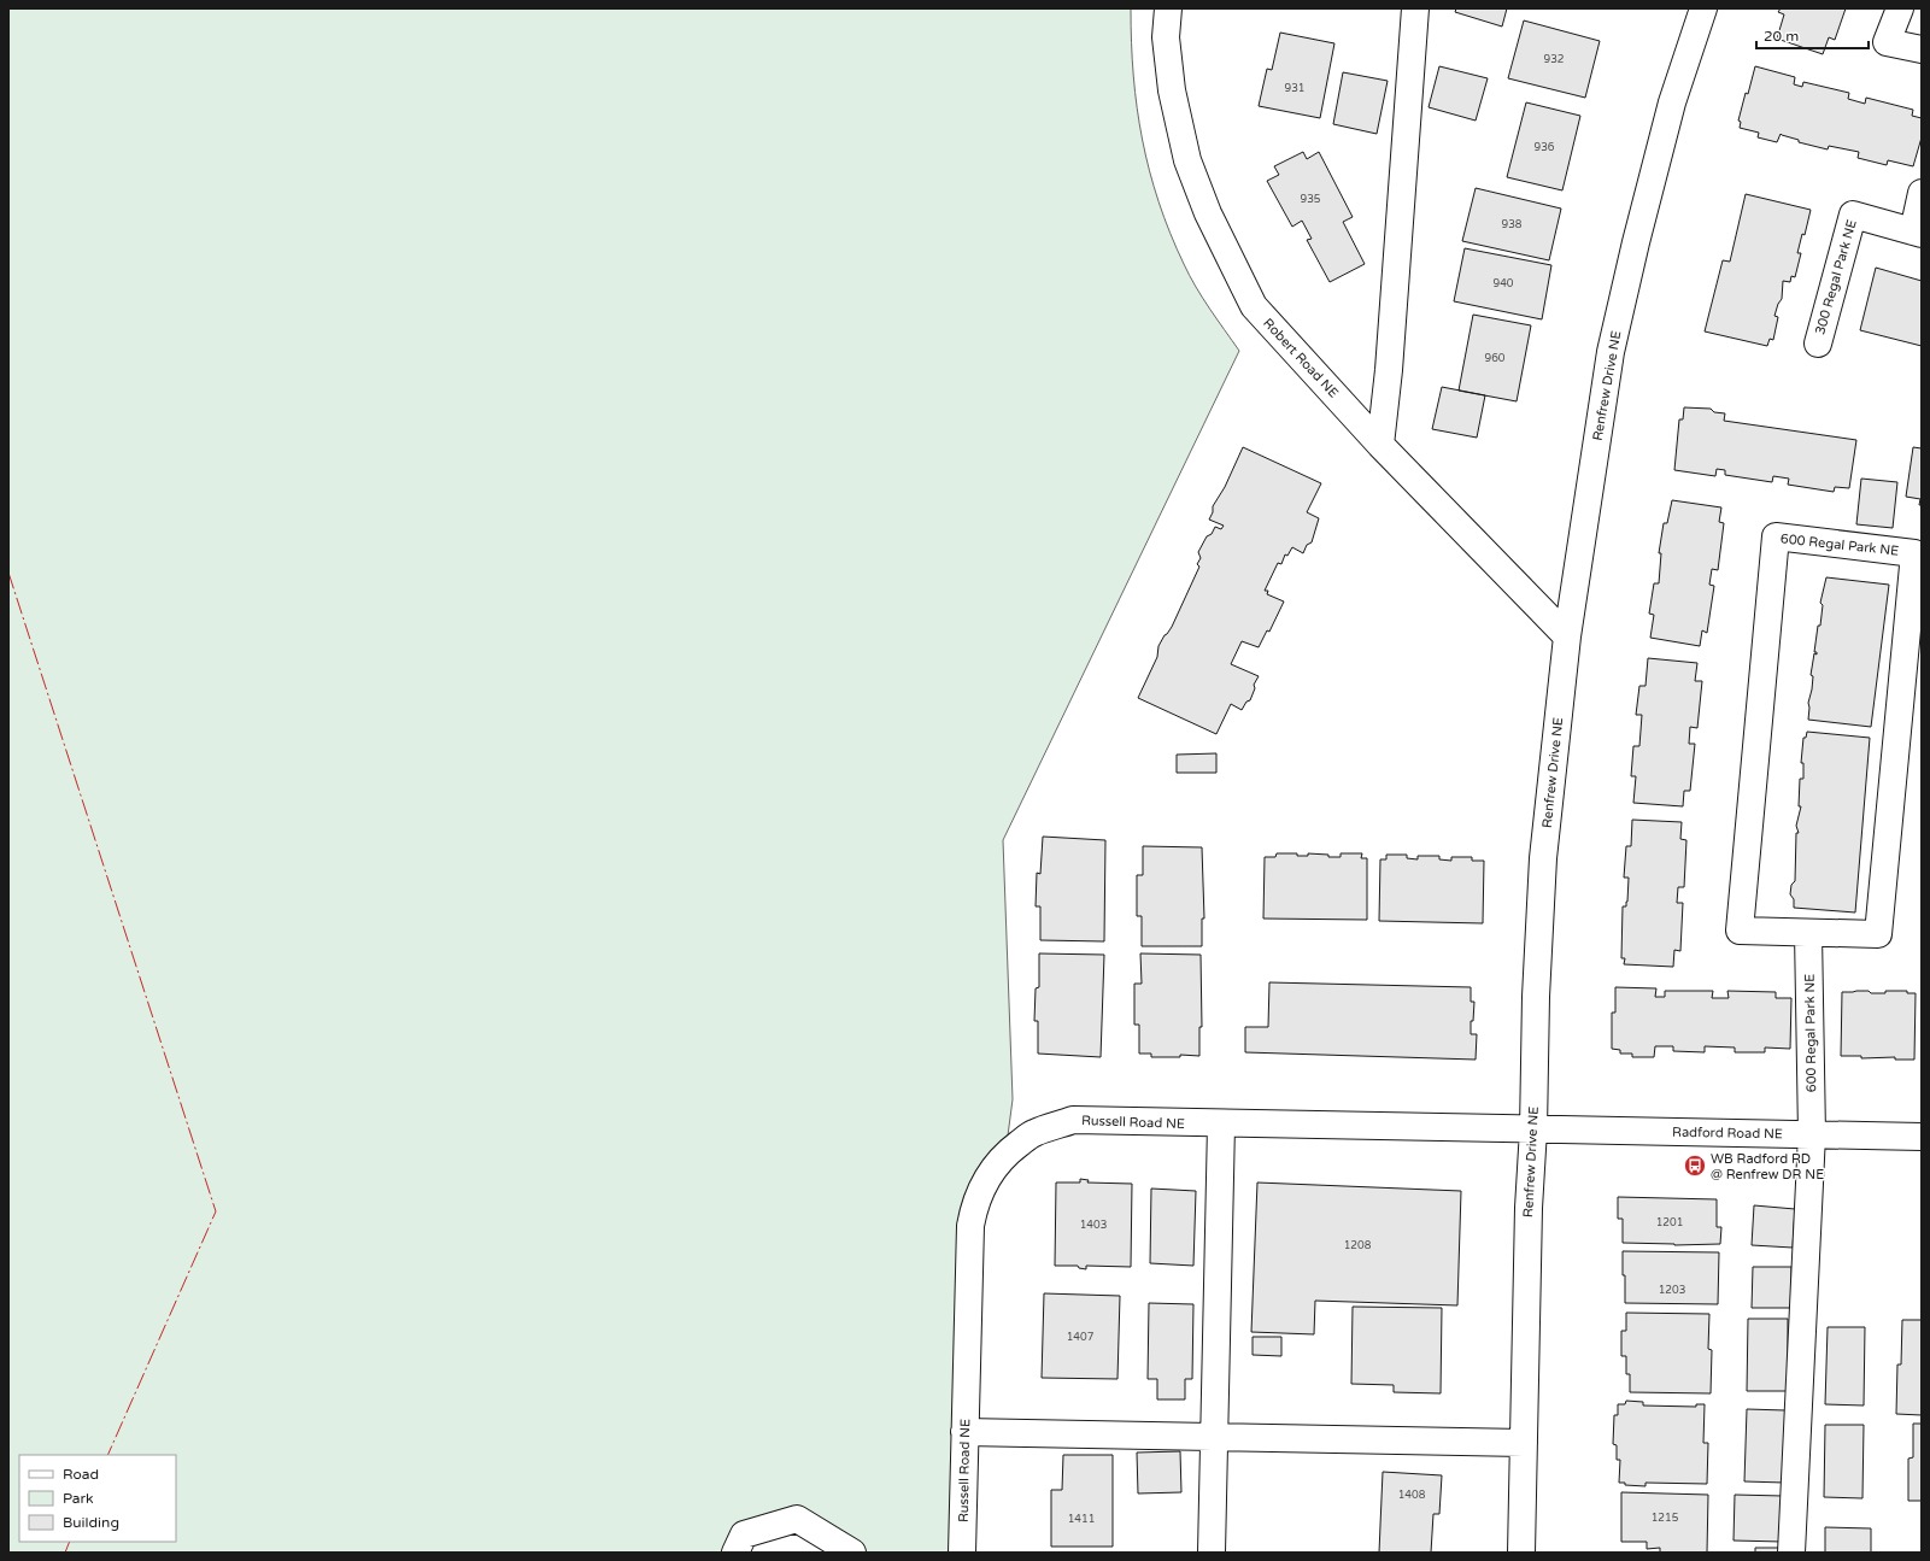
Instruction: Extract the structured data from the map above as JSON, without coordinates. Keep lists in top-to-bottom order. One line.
{"streets":{"street":["300 Regal Park NE","Robert Road NE","Renfrew Drive NE","600 Regal Park NE","Russell Road NE","Radford Road NE"]},"crossings":[["Robert Road NE","Renfrew Drive NE"],["Renfrew Drive NE","Russell Road NE"],["Renfrew Drive NE","Radford Road NE"],["600 Regal Park NE","Radford Road NE"],["Russell Road NE","Radford Road NE"]],"places":{"bus stop":["WB Radford RD @ Renfrew DR NE"]},"house_numbers":["932","931","936","935","938","940","960","1201","1403","1208","1203","1407","1408","1215","1411"],"legend":["Road","Park","Building"],"scale_bar":"20 m"}
